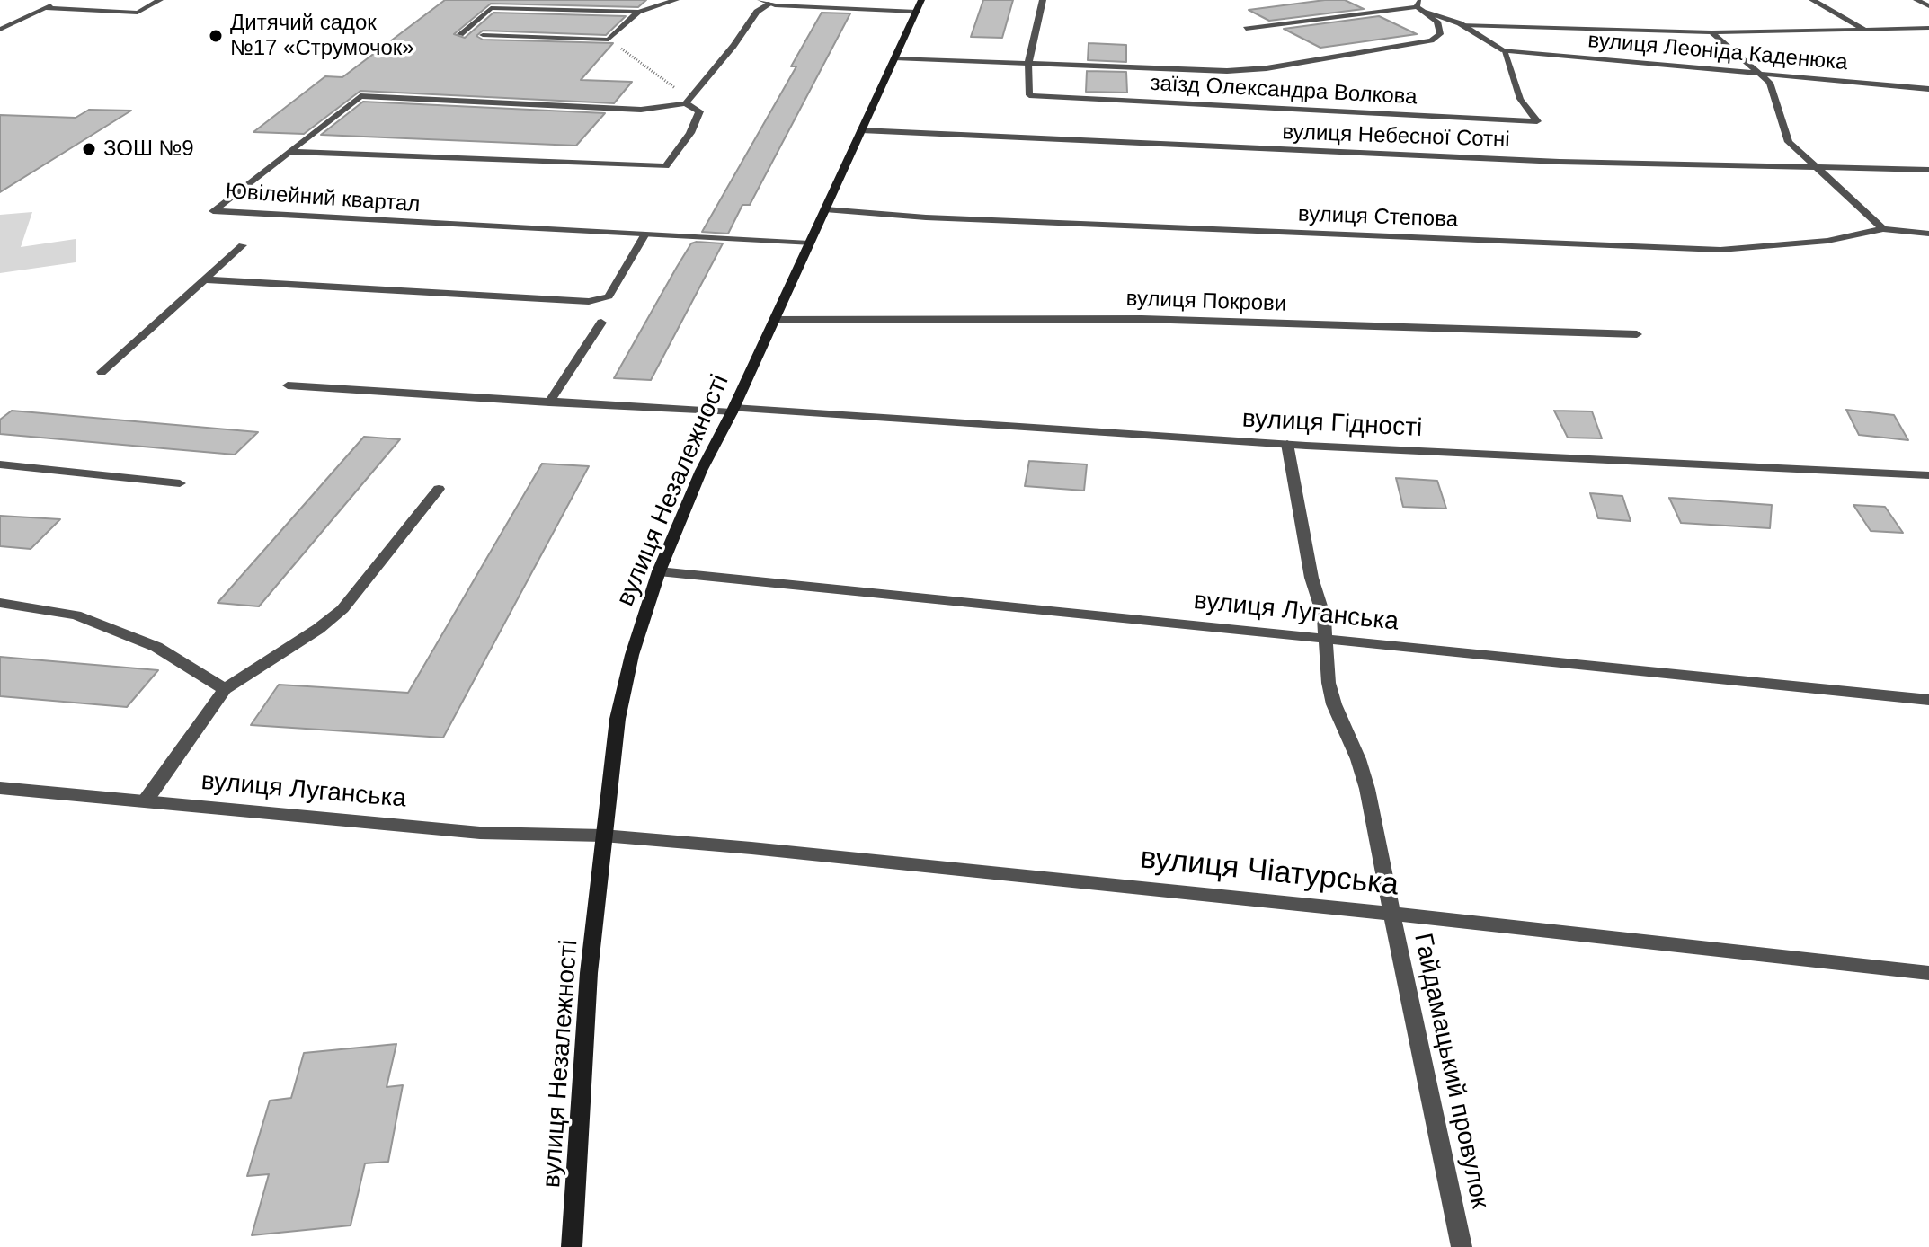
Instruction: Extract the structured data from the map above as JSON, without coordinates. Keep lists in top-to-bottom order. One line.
{"streets":{"main road":["вулиця Незалежності"],"street":["вулиця Леоніда Каденюка","заїзд Олександра Волкова","вулиця Небесної Сотні","Ювілейний квартал","вулиця Степова","вулиця Покрови","вулиця Гідності","вулиця Луганська","вулиця Чіатурська","Гайдамацький провулок"]},"crossings":[["вулиця Леоніда Каденюка","заїзд Олександра Волкова"],["вулиця Небесної Сотні","вулиця Незалежності"],["Ювілейний квартал","вулиця Незалежності"],["вулиця Степова","вулиця Незалежності"],["вулиця Покрови","вулиця Незалежності"],["вулиця Гідності","вулиця Незалежності"],["вулиця Гідності","Гайдамацький провулок"],["вулиця Незалежності","вулиця Луганська"],["вулиця Незалежності","вулиця Чіатурська"],["вулиця Луганська","вулиця Чіатурська"],["вулиця Луганська","Гайдамацький провулок"],["вулиця Чіатурська","Гайдамацький провулок"]],"places":["Дитячий садок №17 «Струмочок»","ЗОШ №9"]}
